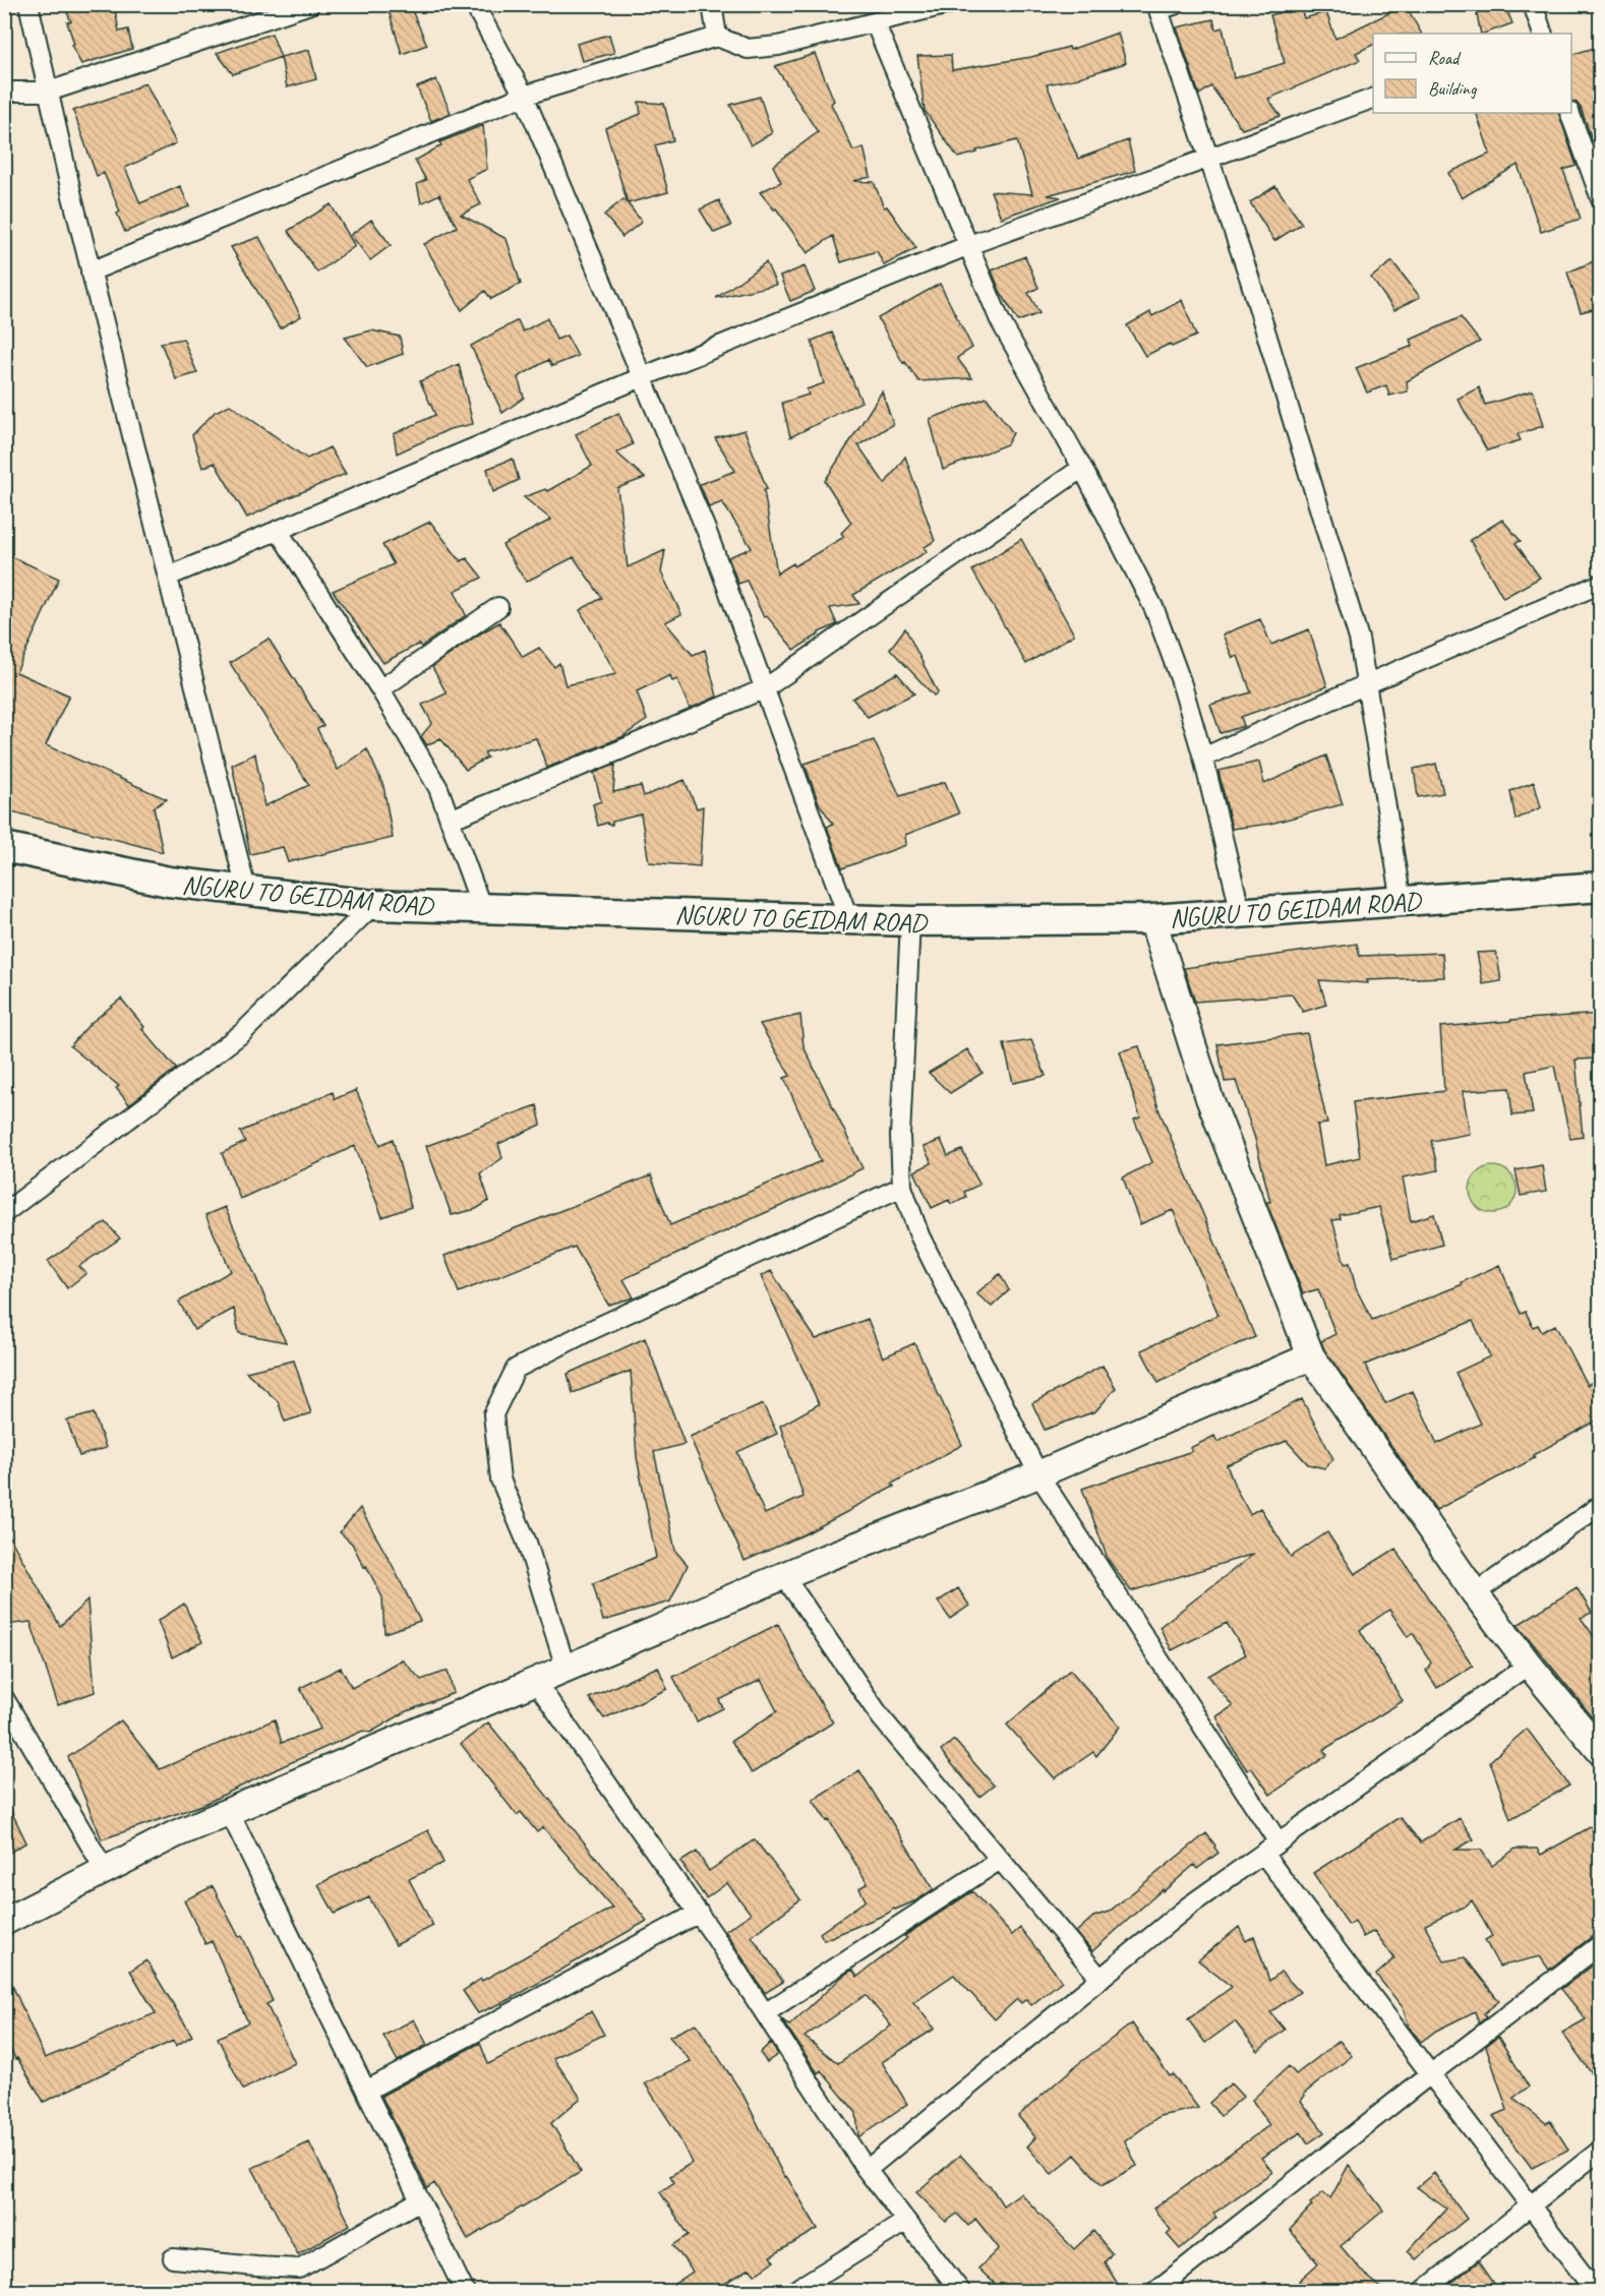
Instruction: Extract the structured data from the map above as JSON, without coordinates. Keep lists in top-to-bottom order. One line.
{"streets":{"main road":["NGURU TO GEIDAM ROAD"]},"legend":["Road","Building"]}
